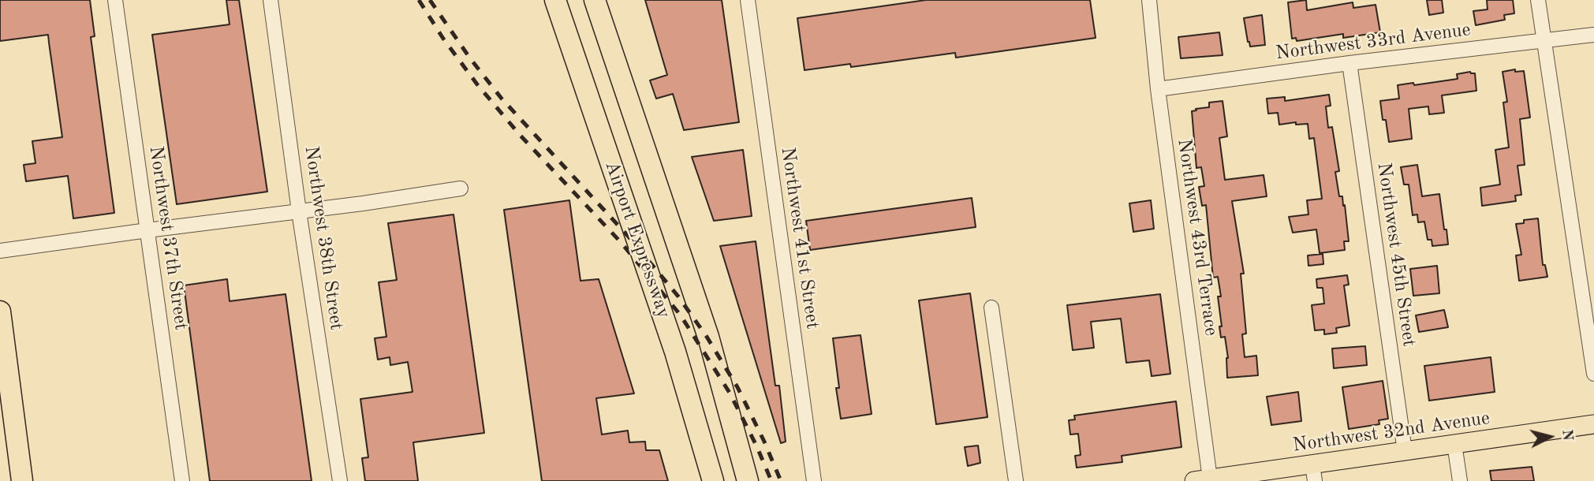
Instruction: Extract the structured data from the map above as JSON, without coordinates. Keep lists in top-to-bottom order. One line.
{"streets":{"highway":["Airport Expressway"],"main road":["Northwest 32nd Avenue"],"street":["Northwest 33rd Avenue","Northwest 43rd Terrace","Northwest 37th Street","Northwest 38th Street","Northwest 41st Street","Northwest 45th Street"]},"crossings":[["Northwest 33rd Avenue","Northwest 43rd Terrace"],["Northwest 33rd Avenue","Northwest 45th Street"],["Northwest 43rd Terrace","Northwest 32nd Avenue"],["Northwest 45th Street","Northwest 32nd Avenue"]],"north":"right"}
